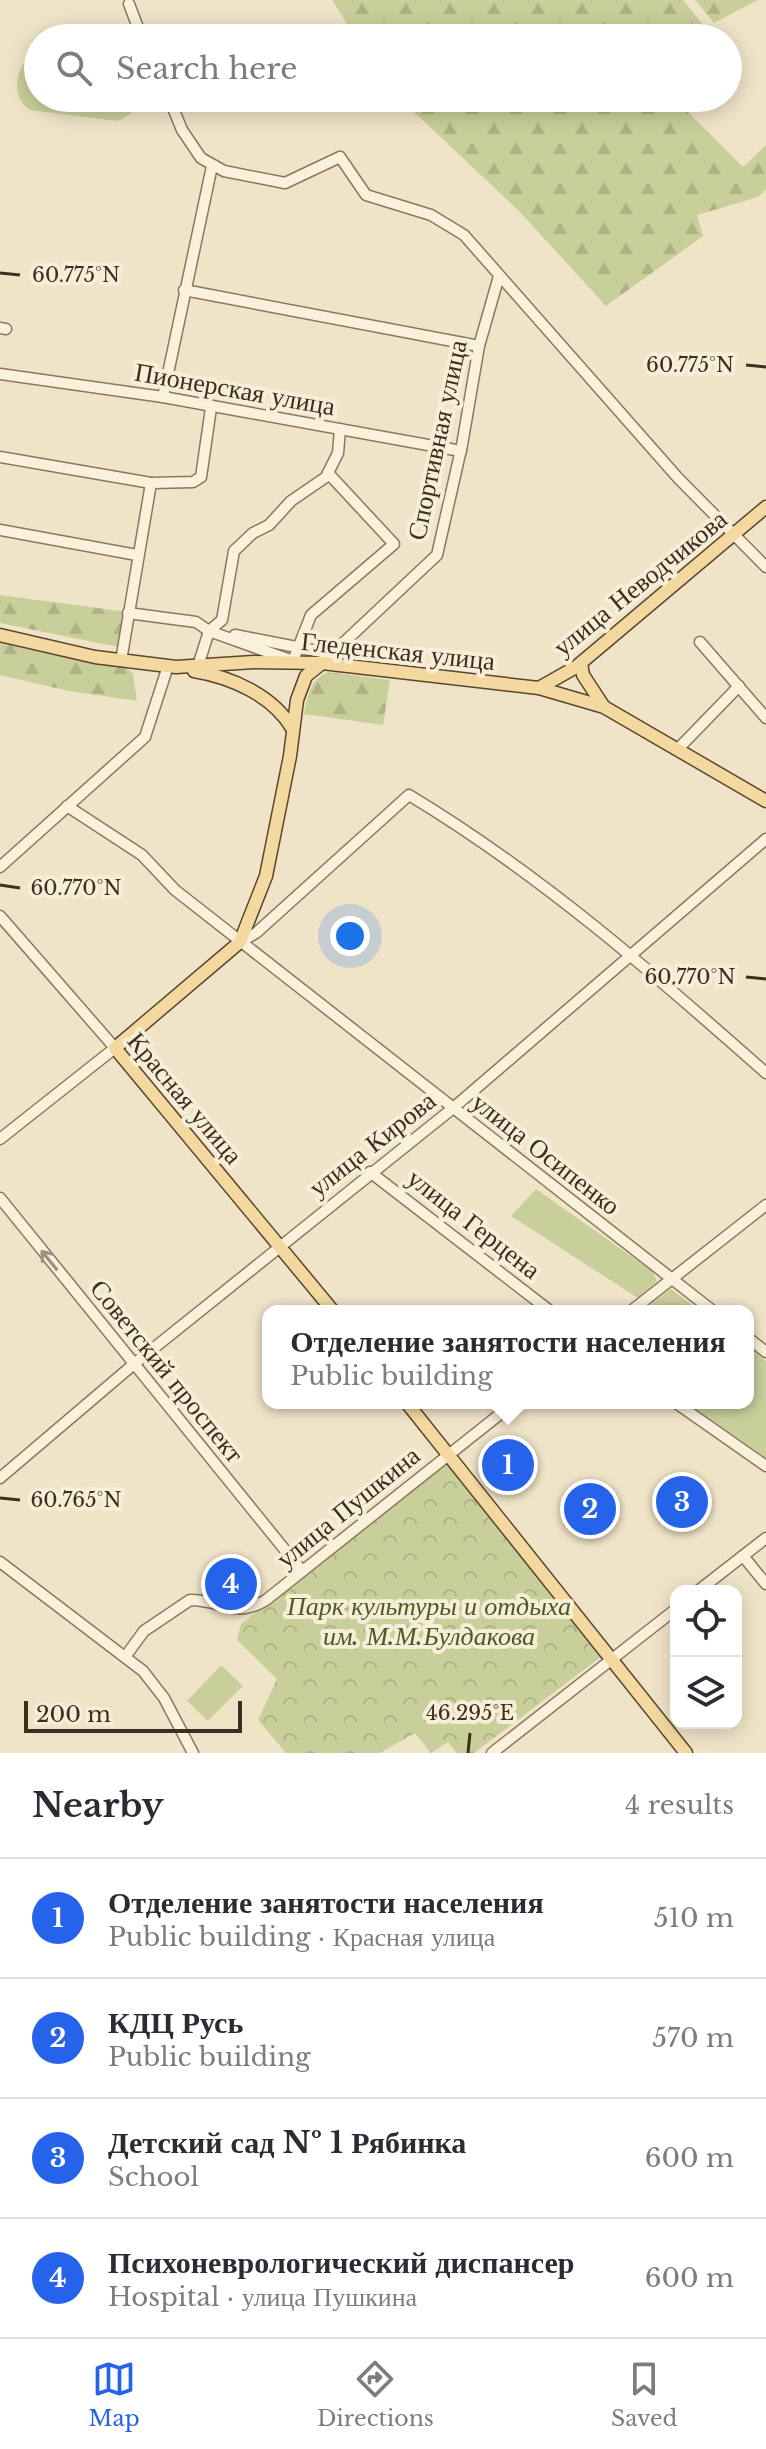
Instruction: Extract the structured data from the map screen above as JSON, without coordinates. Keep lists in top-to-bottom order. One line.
{"streets":{"main road":["улица Неводчикова","Гледенская улица","Красная улица"],"street":["Пионерская улица","Спортивная улица","улица Кирова","улица Осипенко","улица Герцена","Советский проспект","улица Пушкина"]},"crossings":[["Пионерская улица","Спортивная улица"],["Спортивная улица","Гледенская улица"],["улица Неводчикова","Гледенская улица"],["Красная улица","улица Кирова"],["улица Кирова","улица Осипенко"],["улица Кирова","улица Герцена"],["улица Кирова","Советский проспект"],["Советский проспект","улица Пушкина"]],"one_way":["Советский проспект"],"parks":["Парк культуры и отдыха им. М.М.Булдакова"],"scale_bar":"200 m","page":{"search":"Search here","popup":["Отделение занятости населения","Public building"],"pins":["1","3","2","4"],"scale":"200 m","heading":["Nearby","4 results"],"list":[{"mark":"1","name":"Отделение занятости населения","note":"Public building · Красная улица","value":"510 m"},{"mark":"2","name":"КДЦ Русь","note":"Public building","value":"570 m"},{"mark":"3","name":"Детский сад № 1 Рябинка","note":"School","value":"600 m"},{"mark":"4","name":"Психоневрологический диспансер","note":"Hospital · улица Пушкина","value":"600 m"}],"nav":["Map","Directions","Saved"]},"coordinates":["60.775°N","60.770°N","60.765°N","46.295°E"]}
